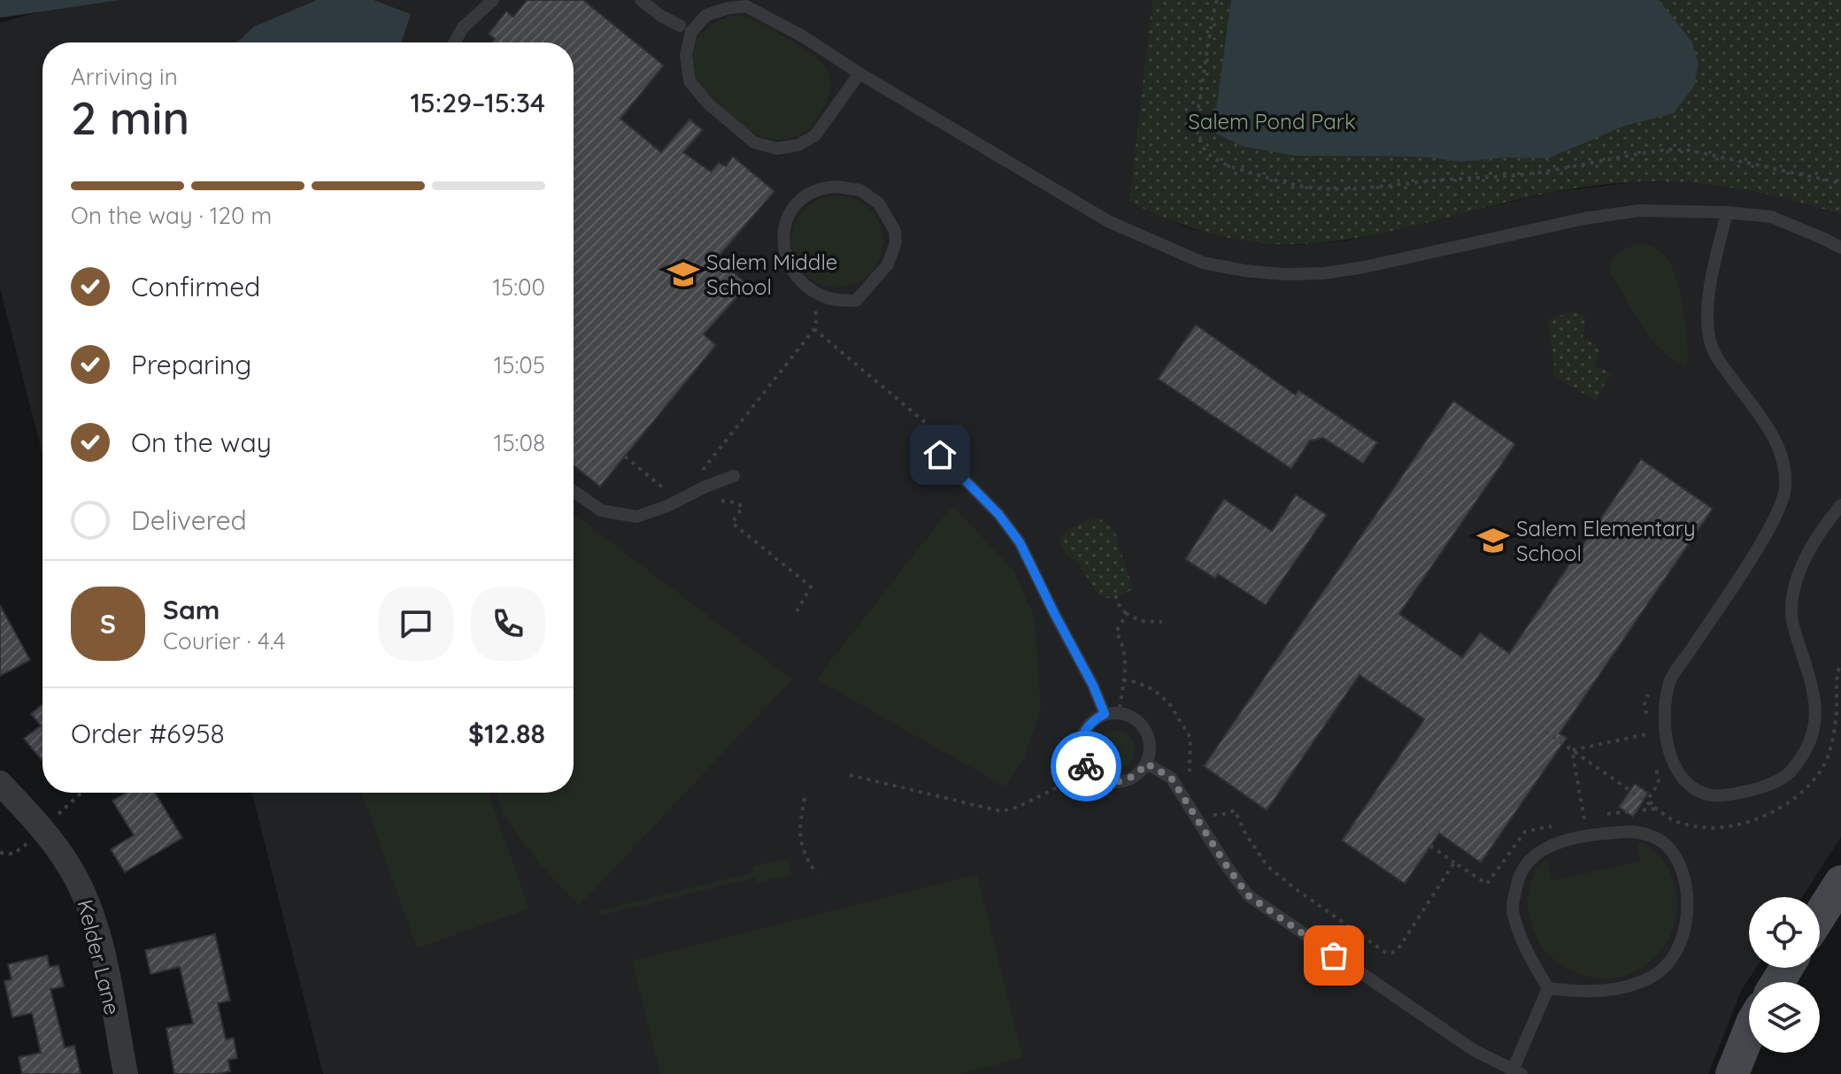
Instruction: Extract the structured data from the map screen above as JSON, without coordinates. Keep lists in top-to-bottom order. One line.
{"streets":{"street":["Kelder Lane"]},"parks":["Salem Pond Park"],"places":{"school or university":["Salem Middle School","Salem Elementary School"]},"page":{"heading":["2 min","Arriving in","15:29–15:34"],"panel":["Sam","Courier · 4.4","Order #6958","$12.88"],"bar":"On the way · 120 m","list":[["Confirmed","15:00"],["Preparing","15:05"],["On the way","15:08"],"Delivered"],"round":"S"}}
